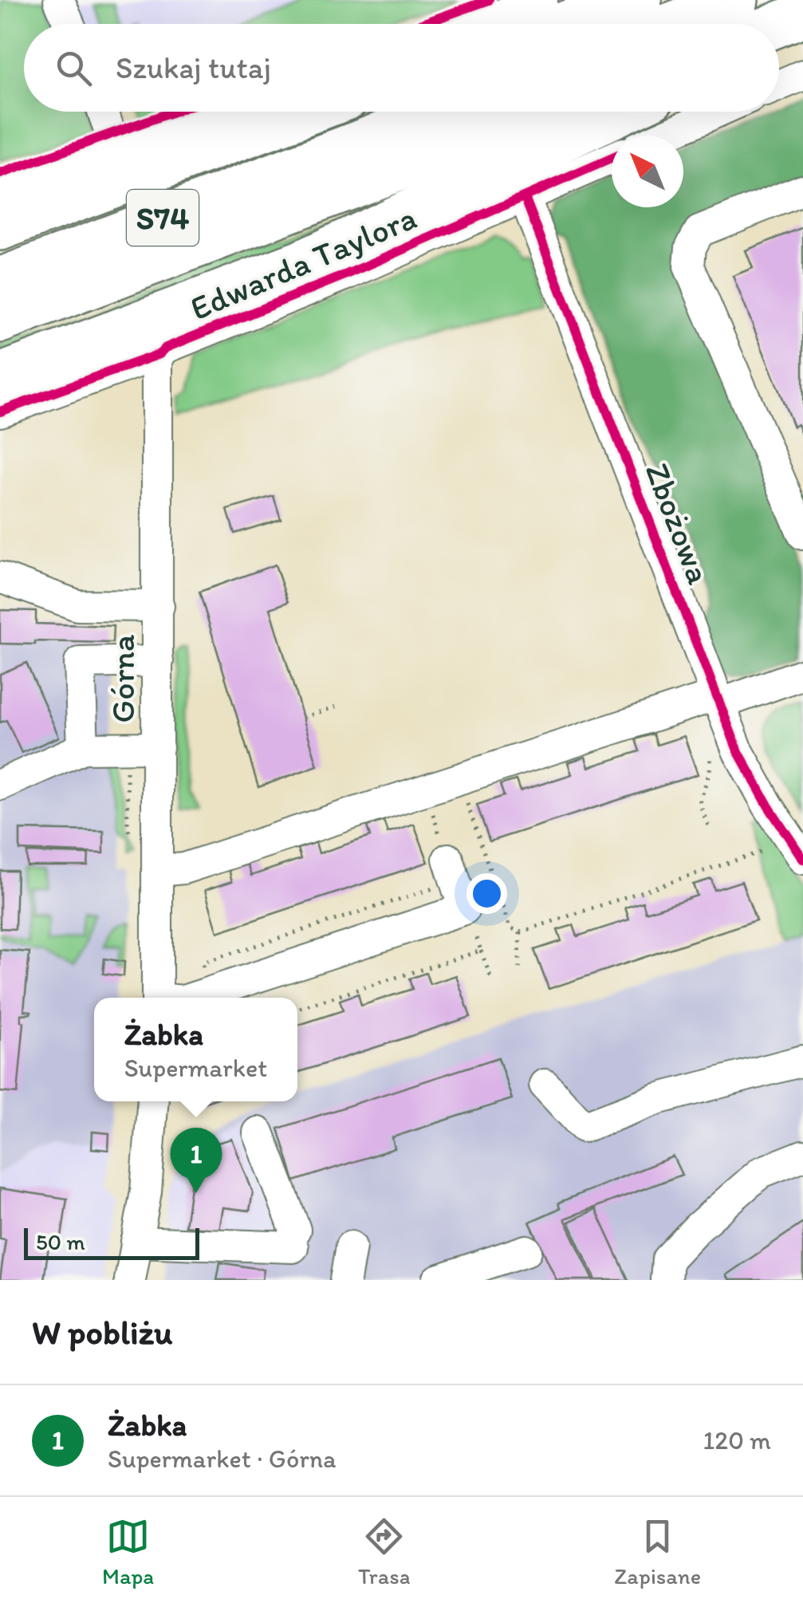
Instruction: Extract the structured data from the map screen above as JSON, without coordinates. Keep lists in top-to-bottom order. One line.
{"streets":{"highway":["S74"],"street":["Edwarda Taylora","Zbożowa","Górna"]},"crossings":[["Edwarda Taylora","Zbożowa"],["Edwarda Taylora","Górna"]],"scale_bar":"50 m","north":"top left","page":{"search":"Szukaj tutaj","popup":["Żabka","Supermarket"],"pins":"1","scale":"50 m","heading":"W pobliżu","list":[{"mark":"1","name":"Żabka","note":"Supermarket · Górna","value":"120 m"}],"nav":["Mapa","Trasa","Zapisane"]}}
